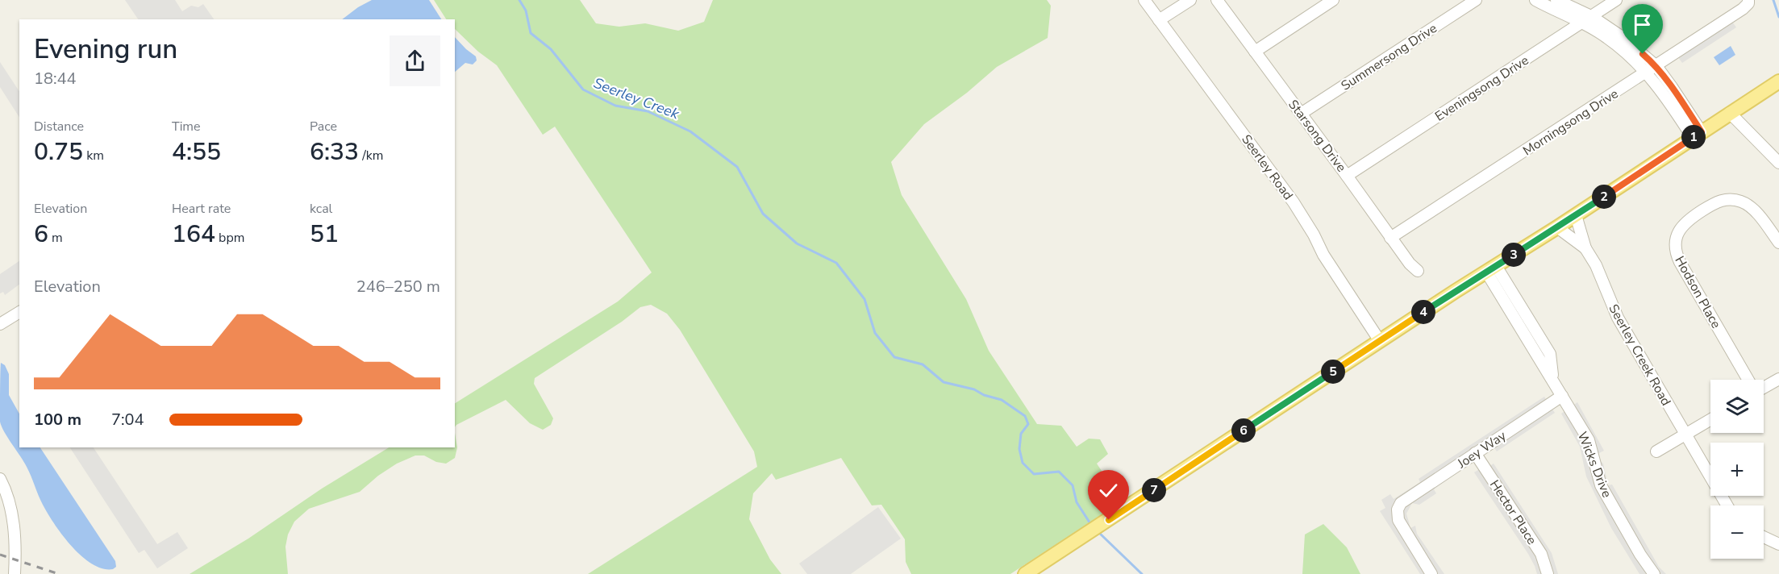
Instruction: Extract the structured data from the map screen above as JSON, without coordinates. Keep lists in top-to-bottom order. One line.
{"streets":{"street":["Summersong Drive","Eveningsong Drive","Morningsong Drive","Starsong Drive","Seerley Road","Hodson Place","Seerley Creek Road","Joey Way","Wicks Drive","Hector Place"]},"crossings":[["Summersong Drive","Starsong Drive"],["Eveningsong Drive","Starsong Drive"],["Morningsong Drive","Starsong Drive"],["Joey Way","Wicks Drive"],["Joey Way","Hector Place"]],"water":["Seerley Creek"],"page":{"heading":["Evening run","18:44"],"stats":[["Distance","0.75 km"],["Time","4:55"],["Pace","6:33 /km"],["Elevation","6 m"],["Heart rate","164 bpm"],["kcal","51"]],"pins":["1","2","3","4","5","6","7"],"chart":["Elevation","246–250 m"],"map_buttons":["+","−"],"list":[{"name":"100 m","note":"7:04"}]}}
